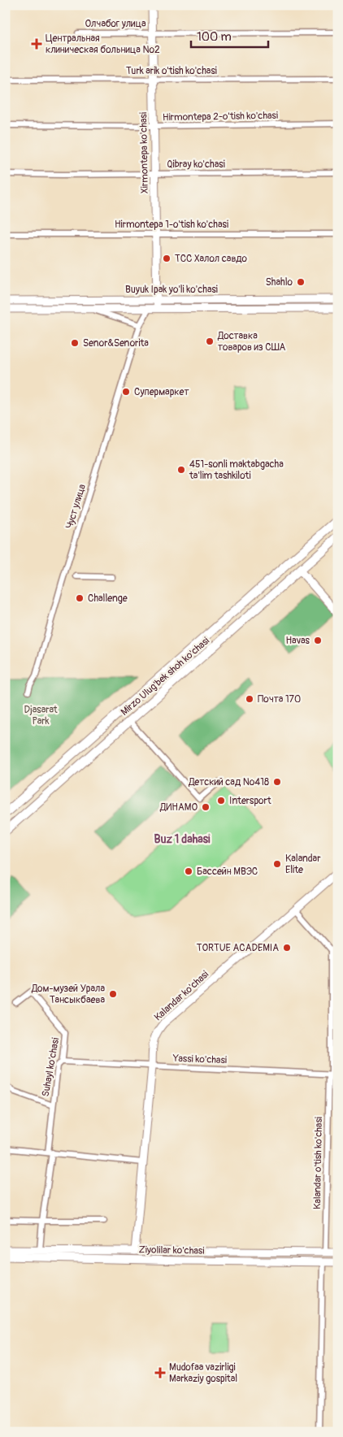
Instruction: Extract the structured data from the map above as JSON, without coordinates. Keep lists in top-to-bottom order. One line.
{"streets":{"main road":["Xirmontepa ko'chasi","Buyuk Ipak yo'li ko'chasi","Mirzo Ulug'bek shoh ko'chasi","Kalandar ko'chasi","Ziyolilar ko'chasi"],"street":["Олчабог улица","Turk arik o'tish ko'chasi","Hirmontepa 2-o'tish ko'chasi","Qibray ko'chasi","Hirmontepa 1-o'tish ko'chasi","Чуст улица","Yassi ko'chasi","Suhayl ko'chasi","Kalandar o'tish ko'chasi"]},"crossings":[["Олчабог улица","Xirmontepa ko'chasi"],["Turk arik o'tish ko'chasi","Xirmontepa ko'chasi"],["Hirmontepa 2-o'tish ko'chasi","Xirmontepa ko'chasi"],["Xirmontepa ko'chasi","Qibray ko'chasi"],["Xirmontepa ko'chasi","Hirmontepa 1-o'tish ko'chasi"],["Xirmontepa ko'chasi","Buyuk Ipak yo'li ko'chasi"],["Buyuk Ipak yo'li ko'chasi","Чуст улица"],["Kalandar ko'chasi","Yassi ko'chasi"],["Kalandar ko'chasi","Ziyolilar ko'chasi"],["Yassi ko'chasi","Suhayl ko'chasi"],["Yassi ko'chasi","Kalandar o'tish ko'chasi"],["Suhayl ko'chasi","Ziyolilar ko'chasi"],["Kalandar o'tish ko'chasi","Ziyolilar ko'chasi"]],"districts":["Buz 1 dahasi"],"parks":["Djasarat Park"],"places":{"health":["Центральная клиническая больница №2","Mudofaa vazirligi Markaziy gospital"],"other":["ТСС Халол савдо","Shahlo","Доставка товаров из США","Senor&Senorita","Супермаркет","451-sonli maktabgacha ta'lim tashkiloti","Challenge","Havas","Почта 170","Детский сад №418","Intersport","ДИНАМО","Kalandar Elite","Бассейн МВЭС","TORTUE ACADEMIA","Дом-музей Урала Тансыкбаева"]},"scale_bar":"100 m"}
